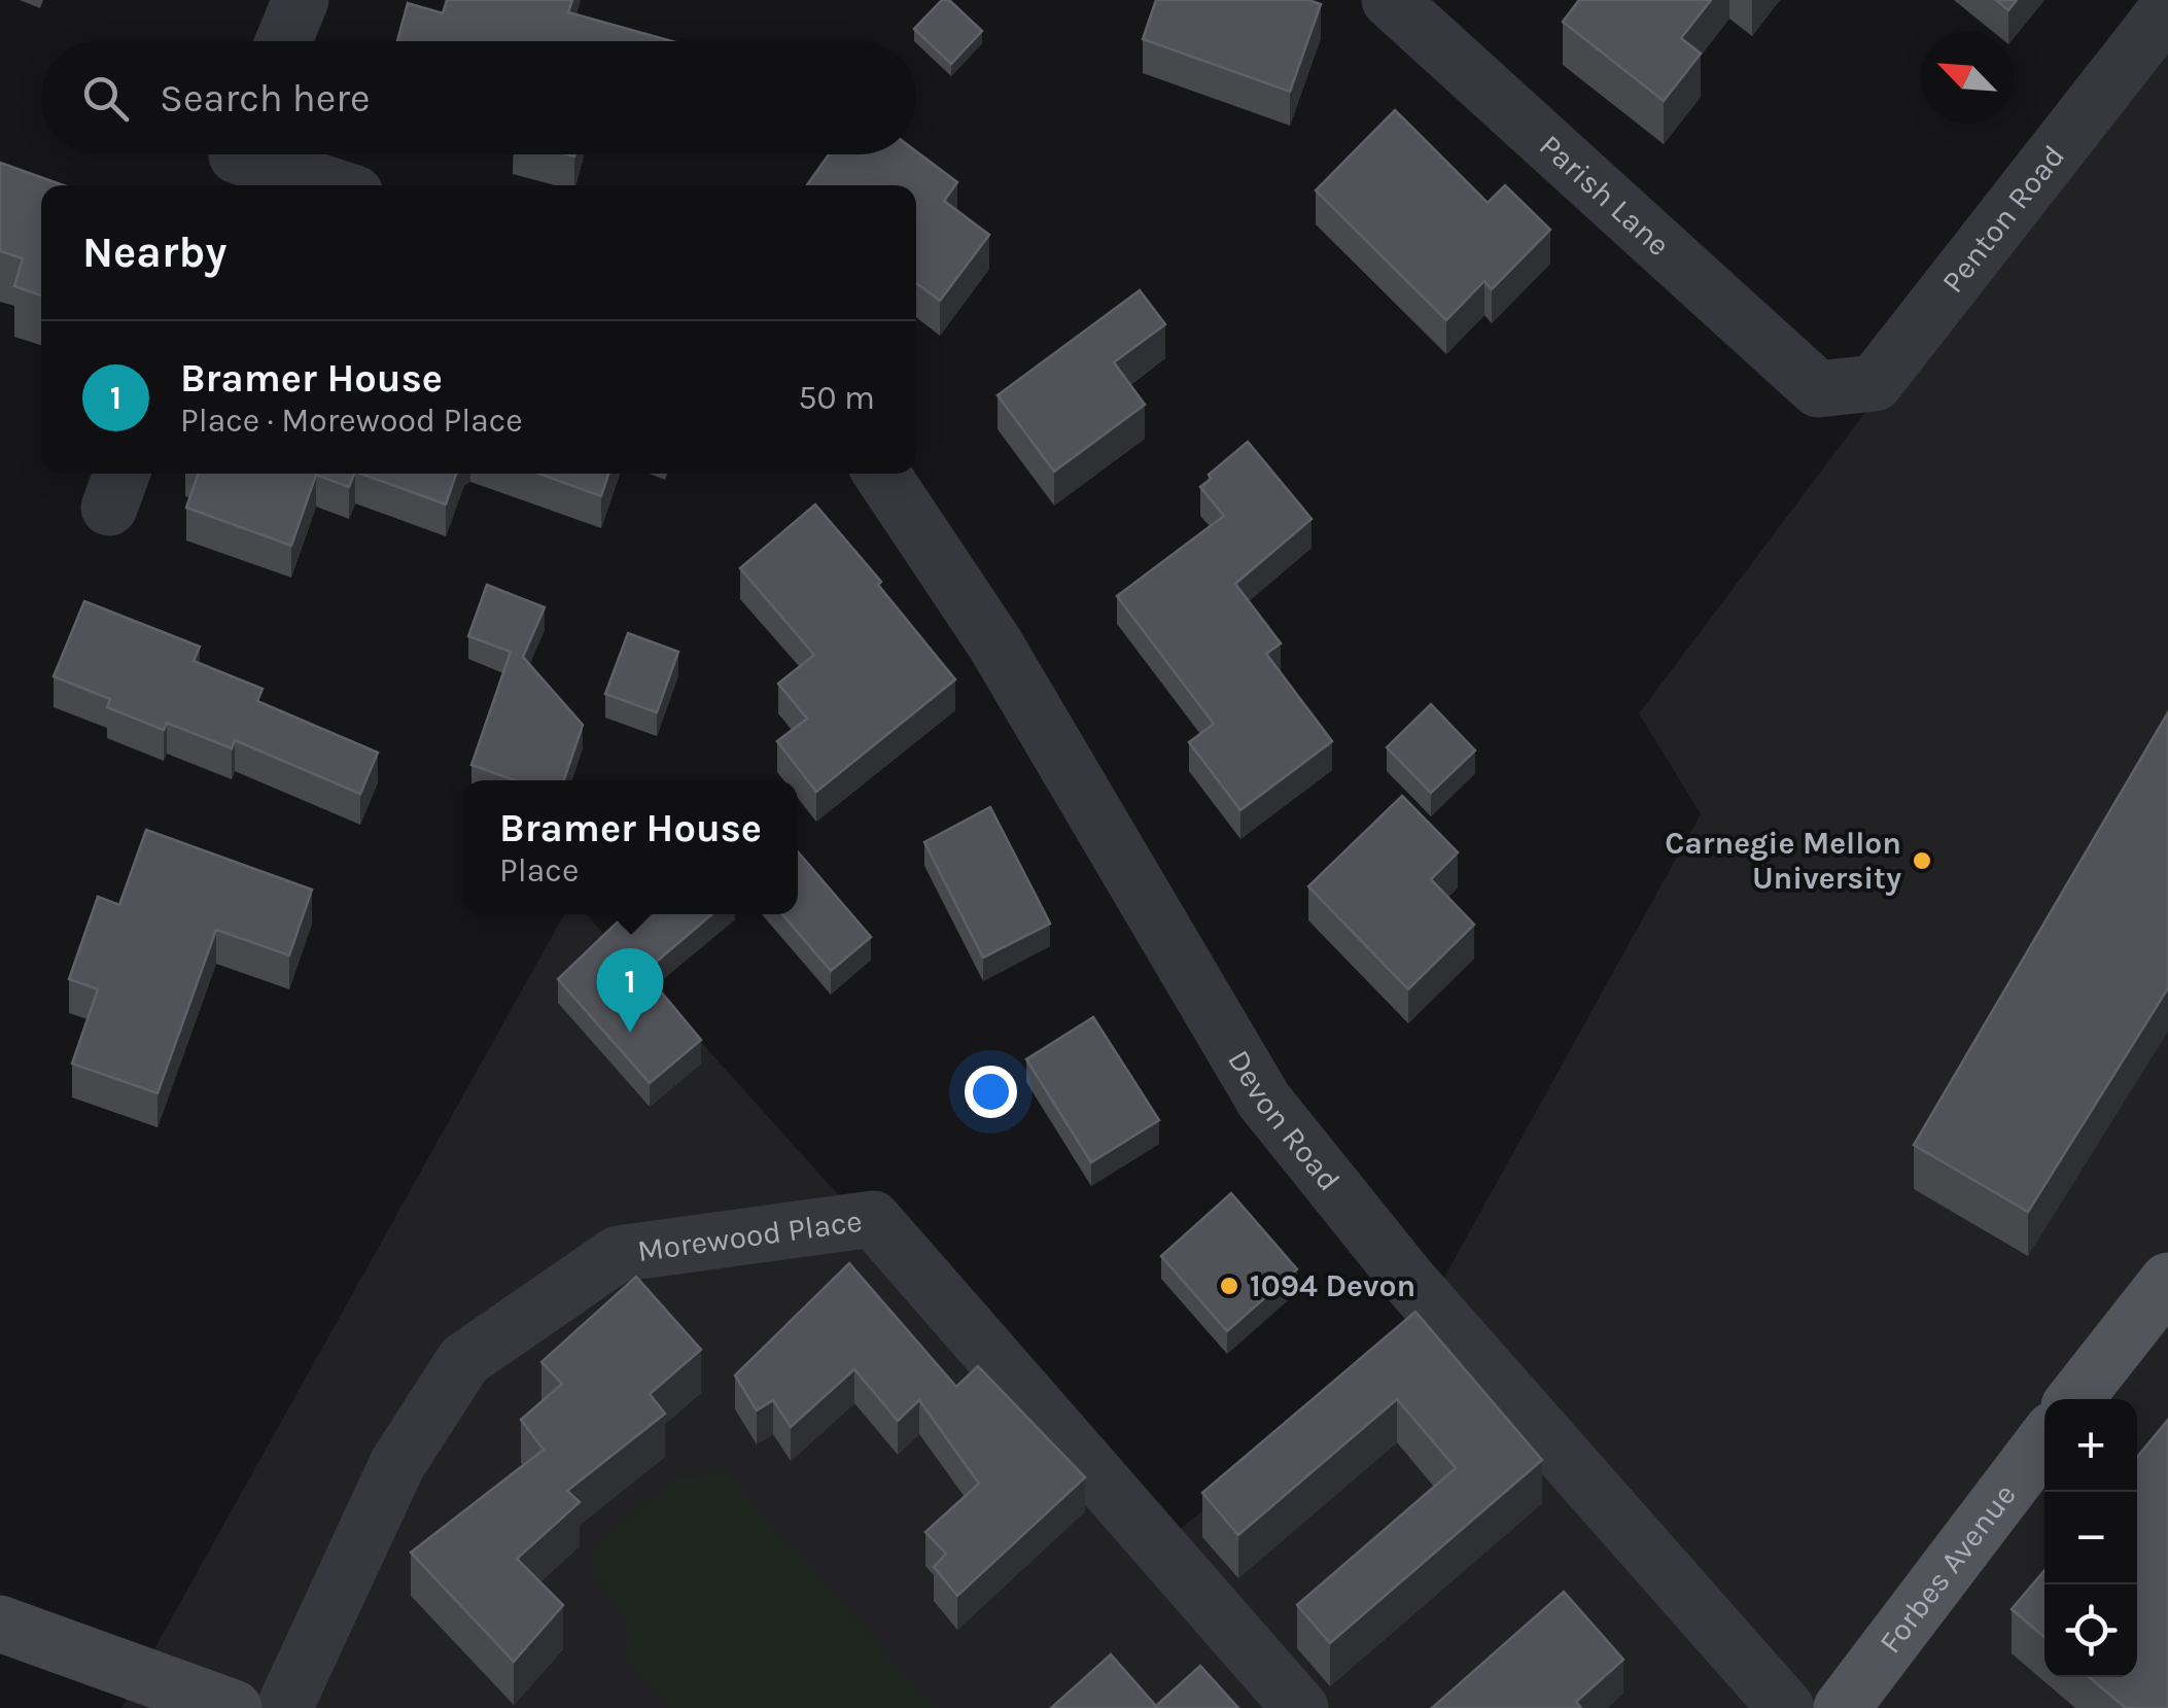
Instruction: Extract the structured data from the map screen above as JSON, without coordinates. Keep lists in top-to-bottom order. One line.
{"streets":{"main road":["Forbes Avenue"],"street":["Parish Lane","Penton Road","Devon Road","Morewood Place"]},"crossings":[["Parish Lane","Penton Road"]],"places":["Carnegie Mellon University","1094 Devon"],"north":"top left","page":{"search":"Search here","heading":"Nearby","list":[{"mark":"1","name":"Bramer House","note":"Place · Morewood Place","value":"50 m"}],"popup":["Bramer House","Place"],"pins":"1","map_buttons":["+","−"]}}
